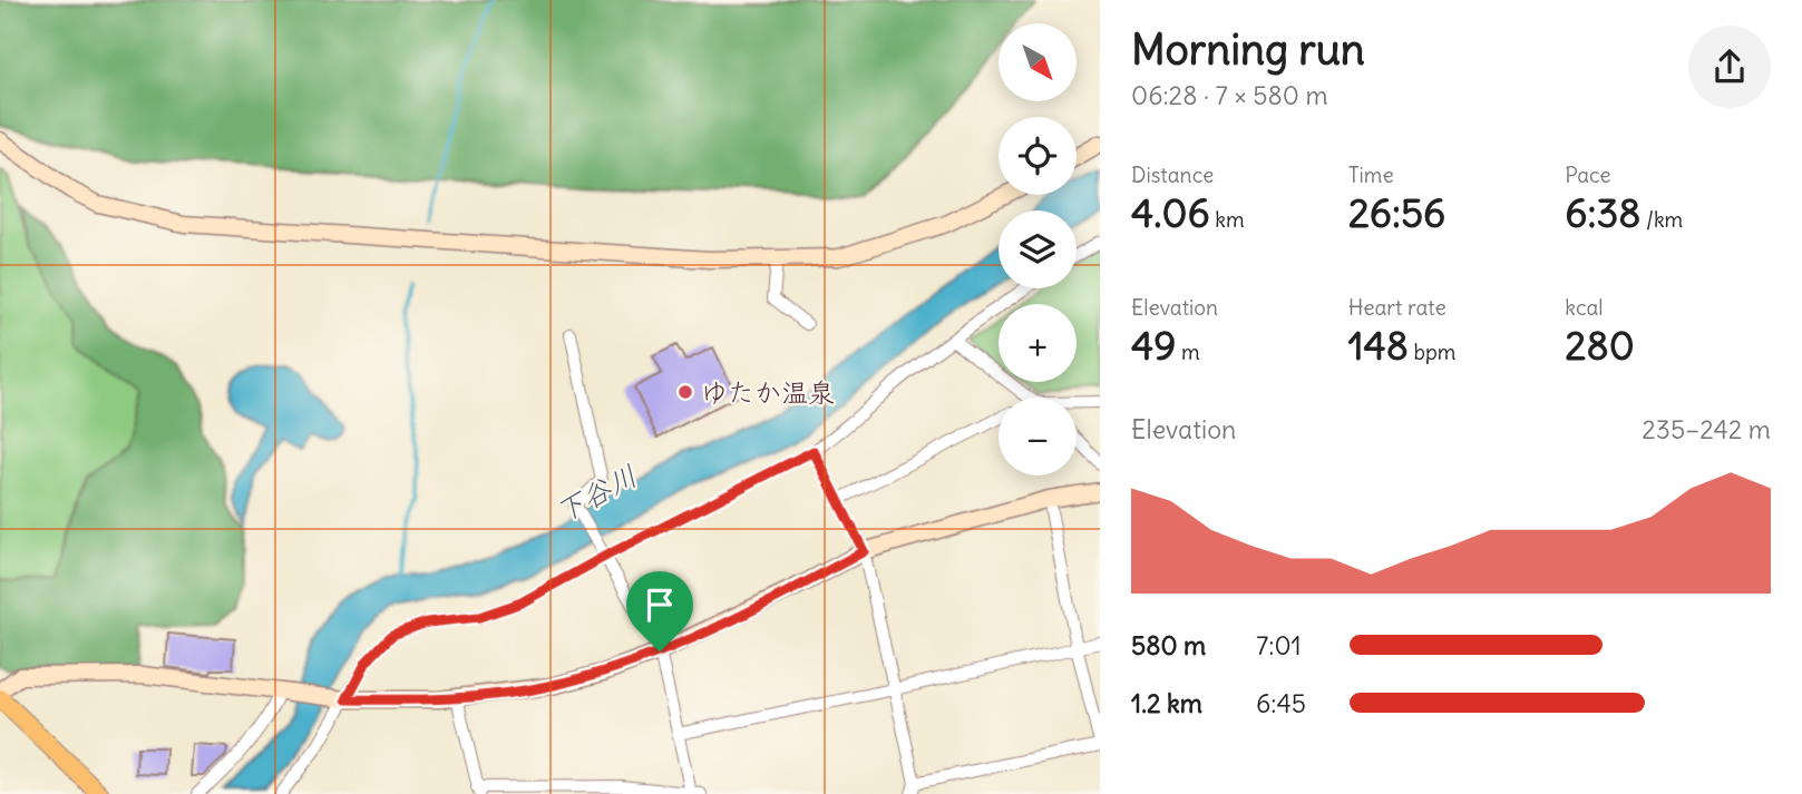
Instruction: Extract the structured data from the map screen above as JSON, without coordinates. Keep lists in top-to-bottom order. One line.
{"water":["下谷川"],"places":["ゆたか温泉"],"north":"bottom right","page":{"heading":["Morning run","06:28 · 7 × 580 m"],"map_buttons":["+","−"],"stats":[["Distance","4.06 km"],["Time","26:56"],["Pace","6:38 /km"],["Elevation","49 m"],["Heart rate","148 bpm"],["kcal","280"]],"chart":["Elevation","235–242 m"],"list":[{"name":"580 m","note":"7:01"},{"name":"1.2 km","note":"6:45"}]}}
